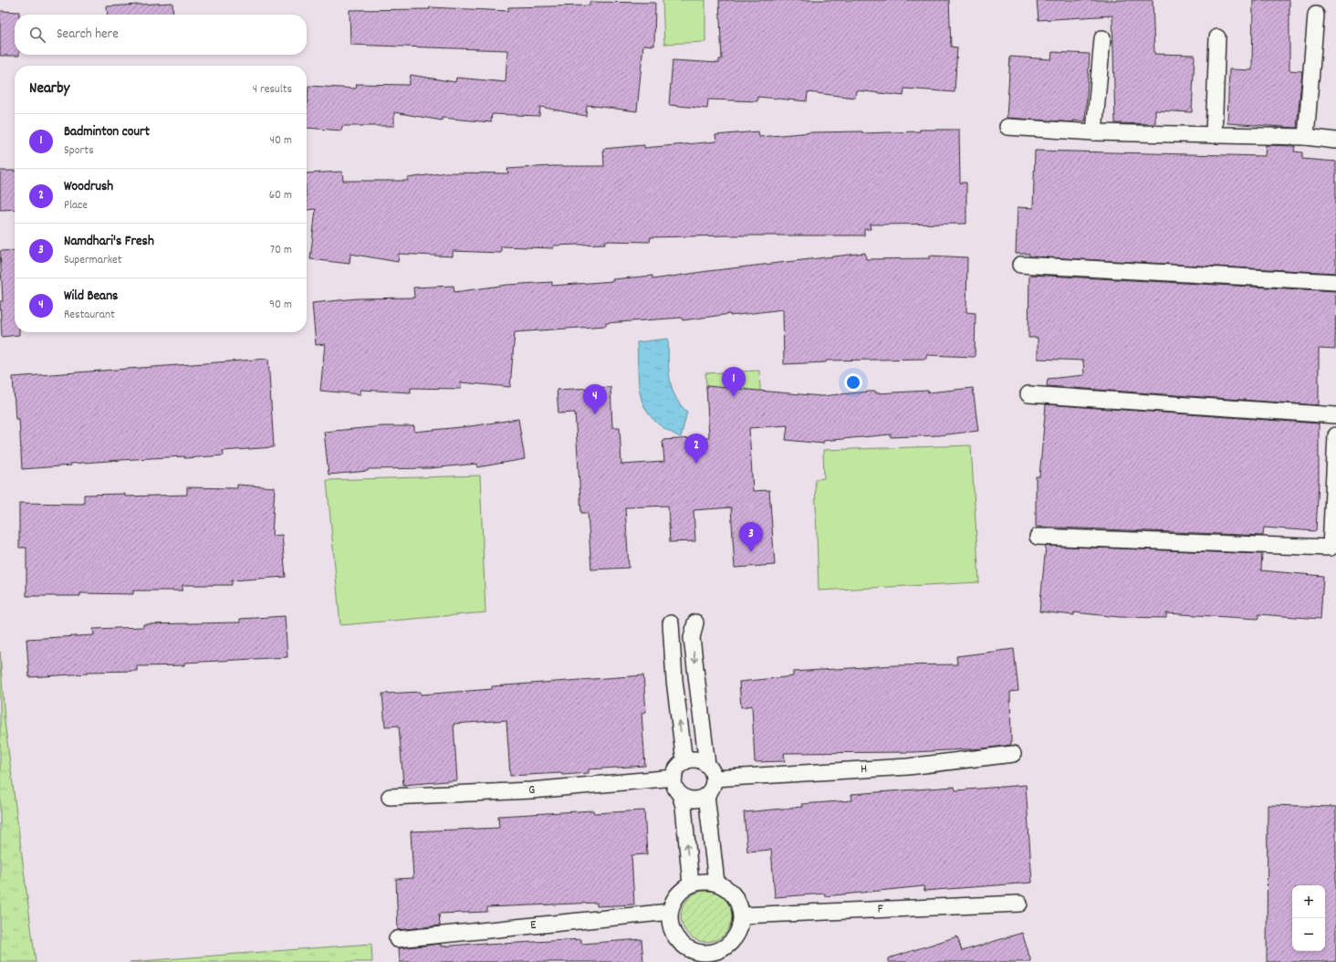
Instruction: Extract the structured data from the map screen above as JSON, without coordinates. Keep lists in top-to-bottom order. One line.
{"streets":{"street":["H","G","F","E"]},"crossings":[["H","G"],["F","E"]],"page":{"search":"Search here","heading":["Nearby","4 results"],"list":[{"mark":"1","name":"Badminton court","note":"Sports","value":"40 m"},{"mark":"2","name":"Woodrush","note":"Place","value":"60 m"},{"mark":"3","name":"Namdhari's Fresh","note":"Supermarket","value":"70 m"},{"mark":"4","name":"Wild Beans","note":"Restaurant","value":"90 m"}],"pins":["1","4","2","3"],"map_buttons":["+","−"]}}
